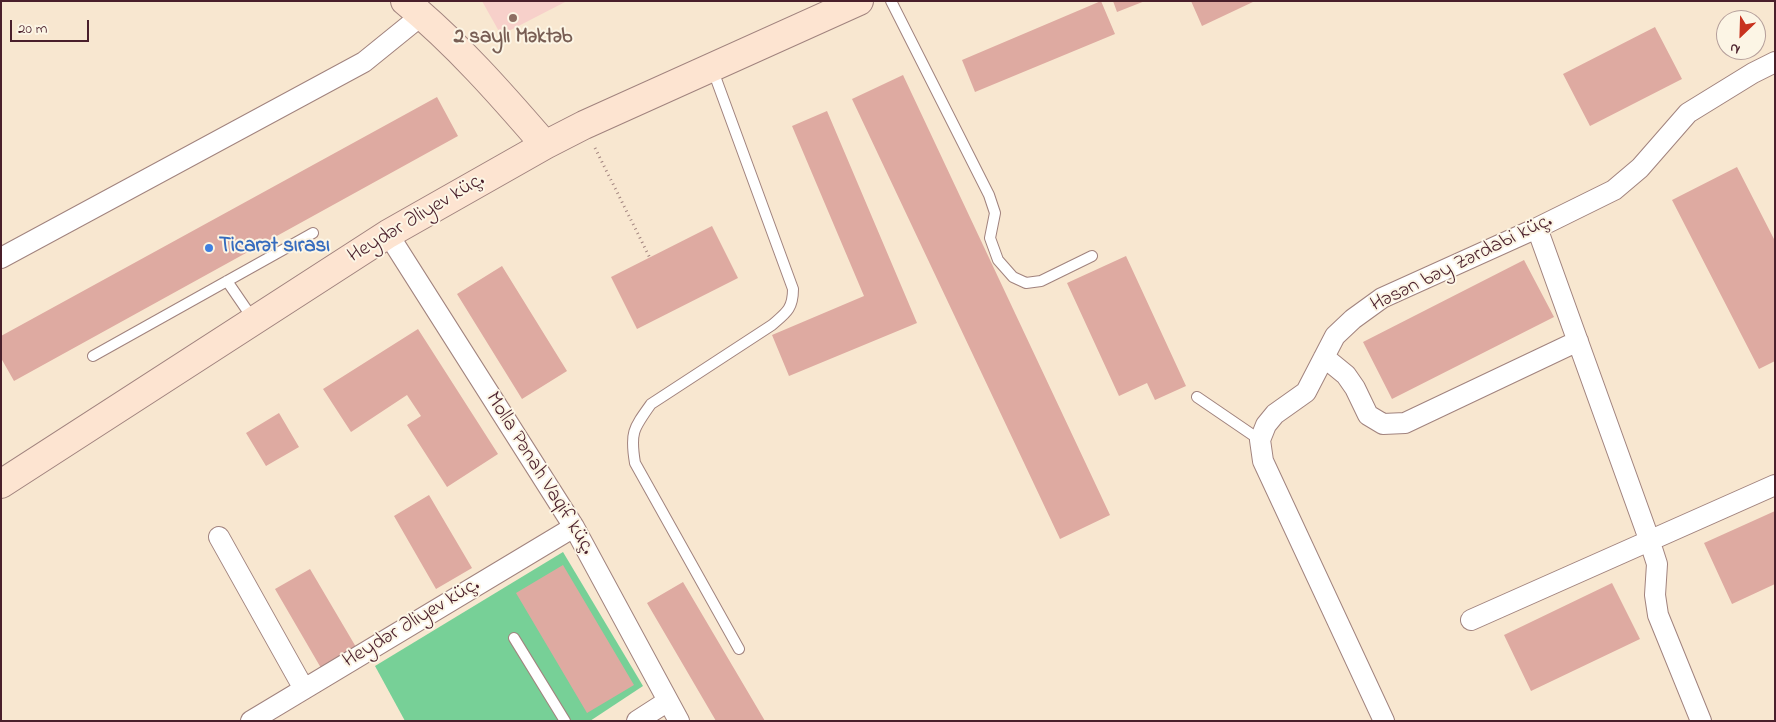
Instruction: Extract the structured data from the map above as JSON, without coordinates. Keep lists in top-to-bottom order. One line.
{"streets":{"main road":["Heydər Əliyev küç."],"street":["Həsən bəy Zərdabi küç.","Molla Pənah Vaqif küç."]},"crossings":[["Heydər Əliyev küç.","Molla Pənah Vaqif küç."]],"places":["2 saylı Məktəb","Ticarət sırası"],"scale_bar":"20 m","north":"bottom left"}
